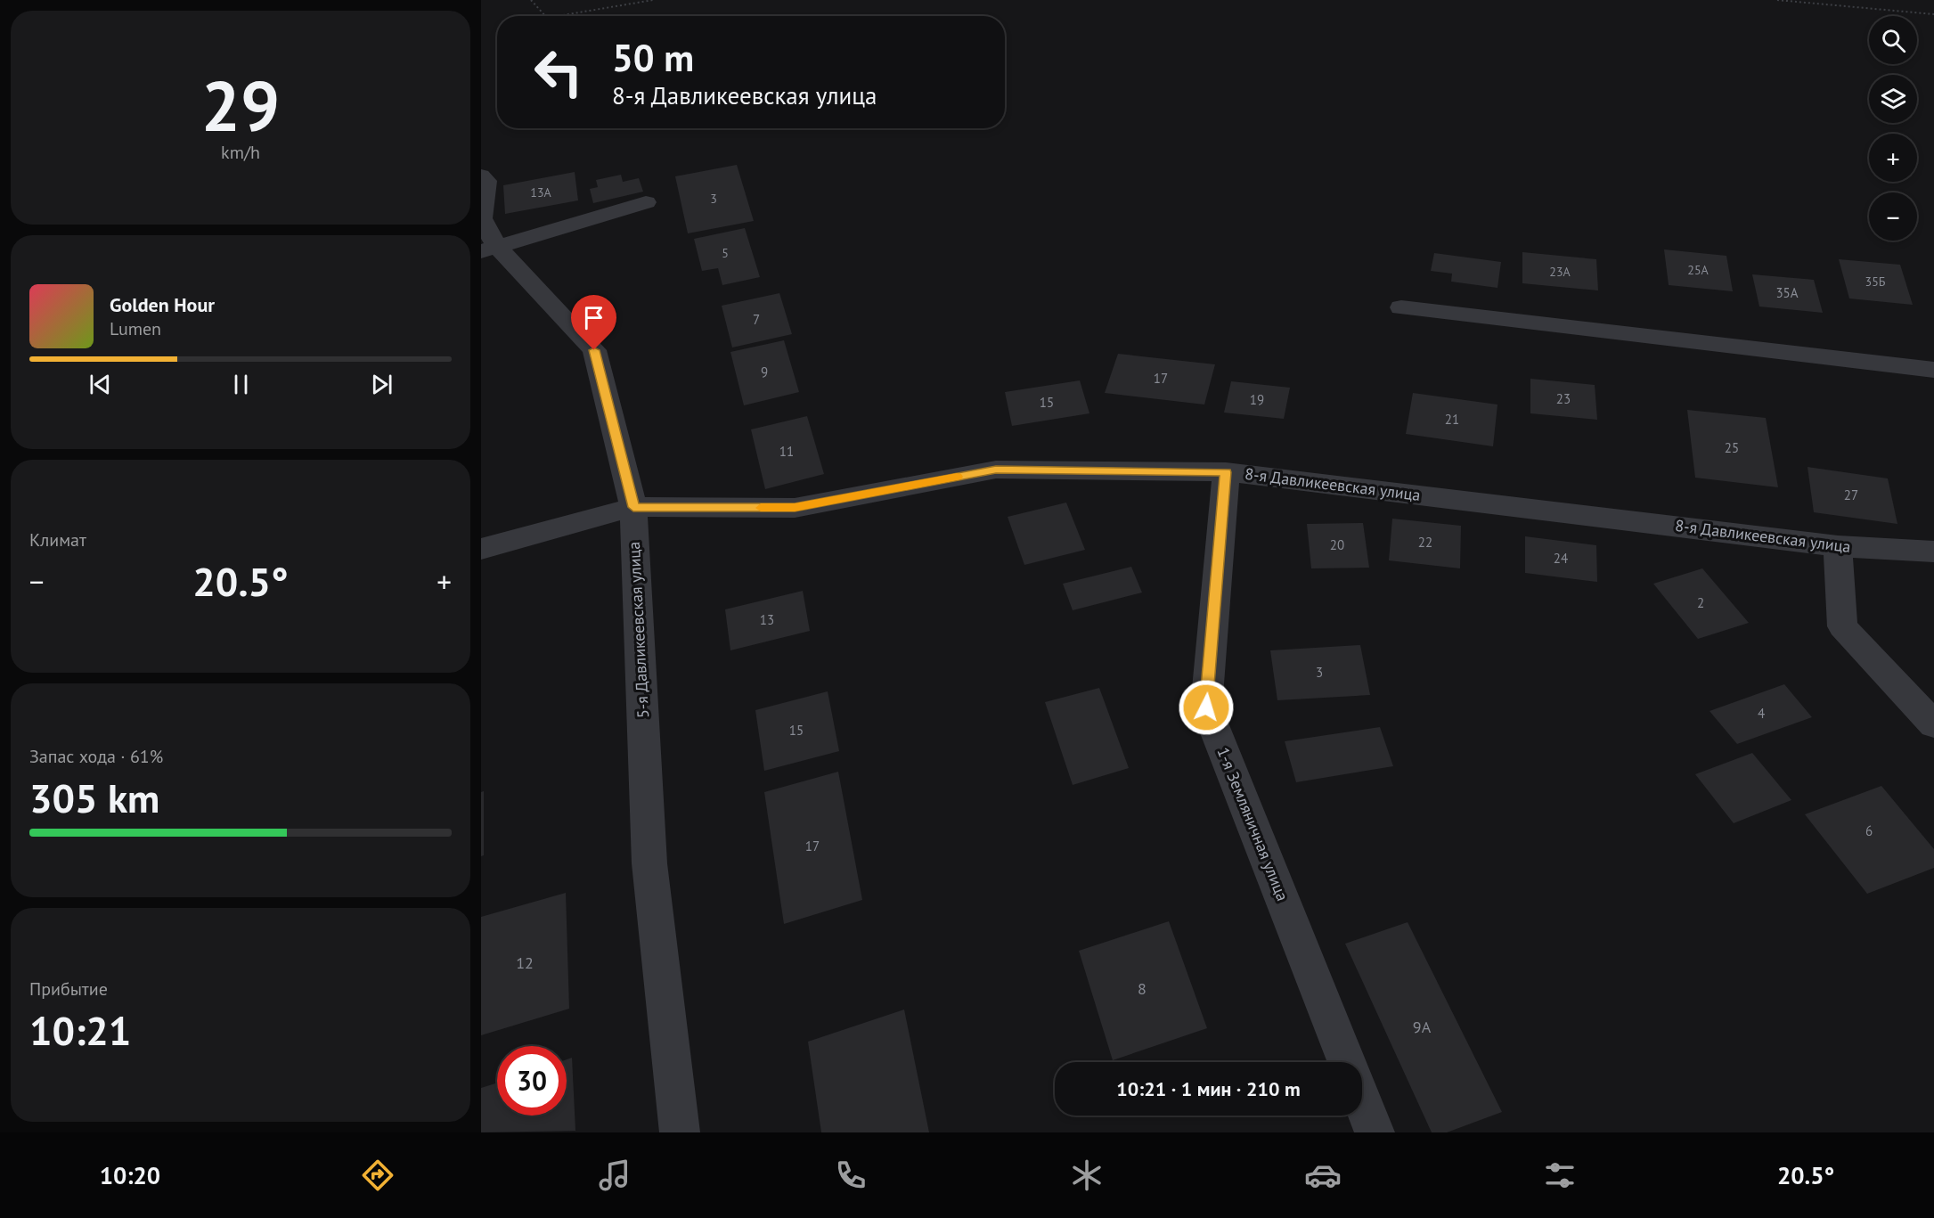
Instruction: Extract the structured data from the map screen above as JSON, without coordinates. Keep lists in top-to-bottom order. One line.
{"streets":{"street":["8-я Давликеевская улица","5-я Давликеевская улица","1-я Земляничная улица"]},"crossings":[["8-я Давликеевская улица","5-я Давликеевская улица"],["8-я Давликеевская улица","1-я Земляничная улица"]],"house_numbers":["13А","3","5","25А","23А","35Б","35А","7","9","17","23","19","15","21","25","11","27","22","20","24","2","13","3","4","15","6","17","12","8","9А"],"page":{"tile":[["29","km/h"],"Климат",["Запас хода · 61%","305 km"],["Прибытие","10:21"]],"map_buttons":["+","−"],"turn":["50 m","8-я Давликеевская улица"],"song":["Golden Hour","Lumen"],"heat":["−","20.5°","+"],"limit":"30","trip":"10:21 · 1 мин · 210 m","tabs":["10:20","20.5°"]}}
